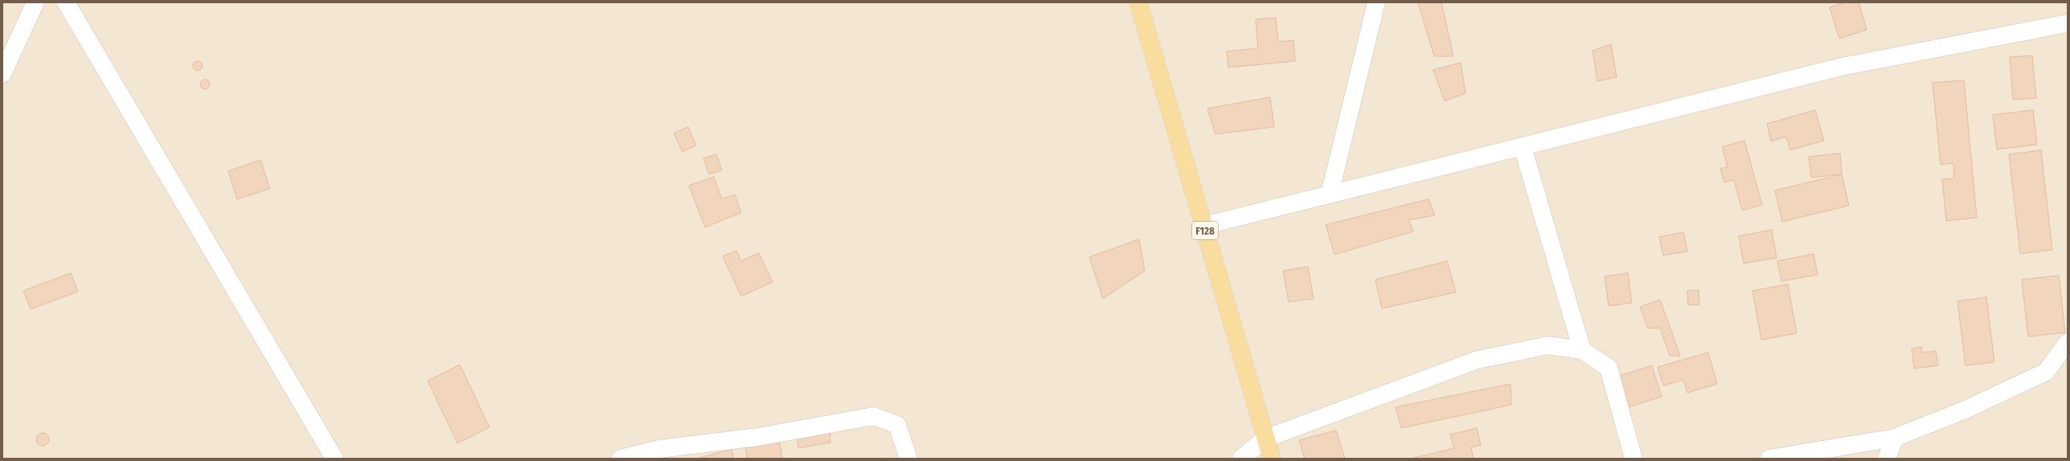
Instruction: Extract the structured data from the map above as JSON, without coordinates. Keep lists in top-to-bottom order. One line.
{"streets":{"main road":["F128"]}}
